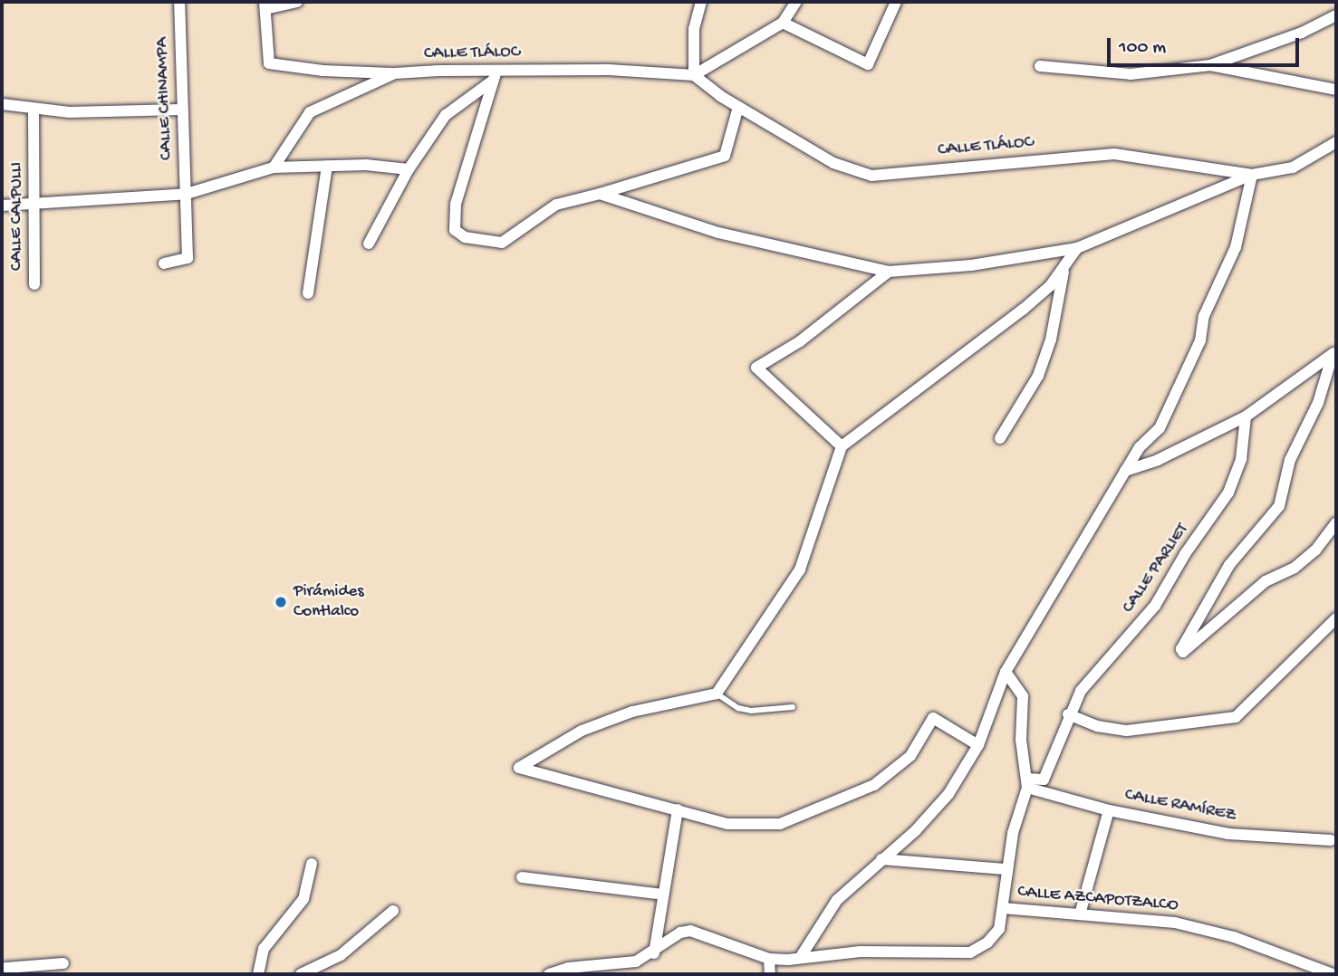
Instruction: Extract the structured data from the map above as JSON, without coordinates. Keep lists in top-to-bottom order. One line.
{"streets":{"street":["CALLE TLÁLOC","CALLE CHINAMPA","CALLE CALPULLI","CALLE PARLIET","CALLE RAMÍREZ","CALLE AZCAPOTZALCO"]},"crossings":[["CALLE PARLIET","CALLE RAMÍREZ"]],"places":["Pirámides Contlalco"],"scale_bar":"100 m"}
